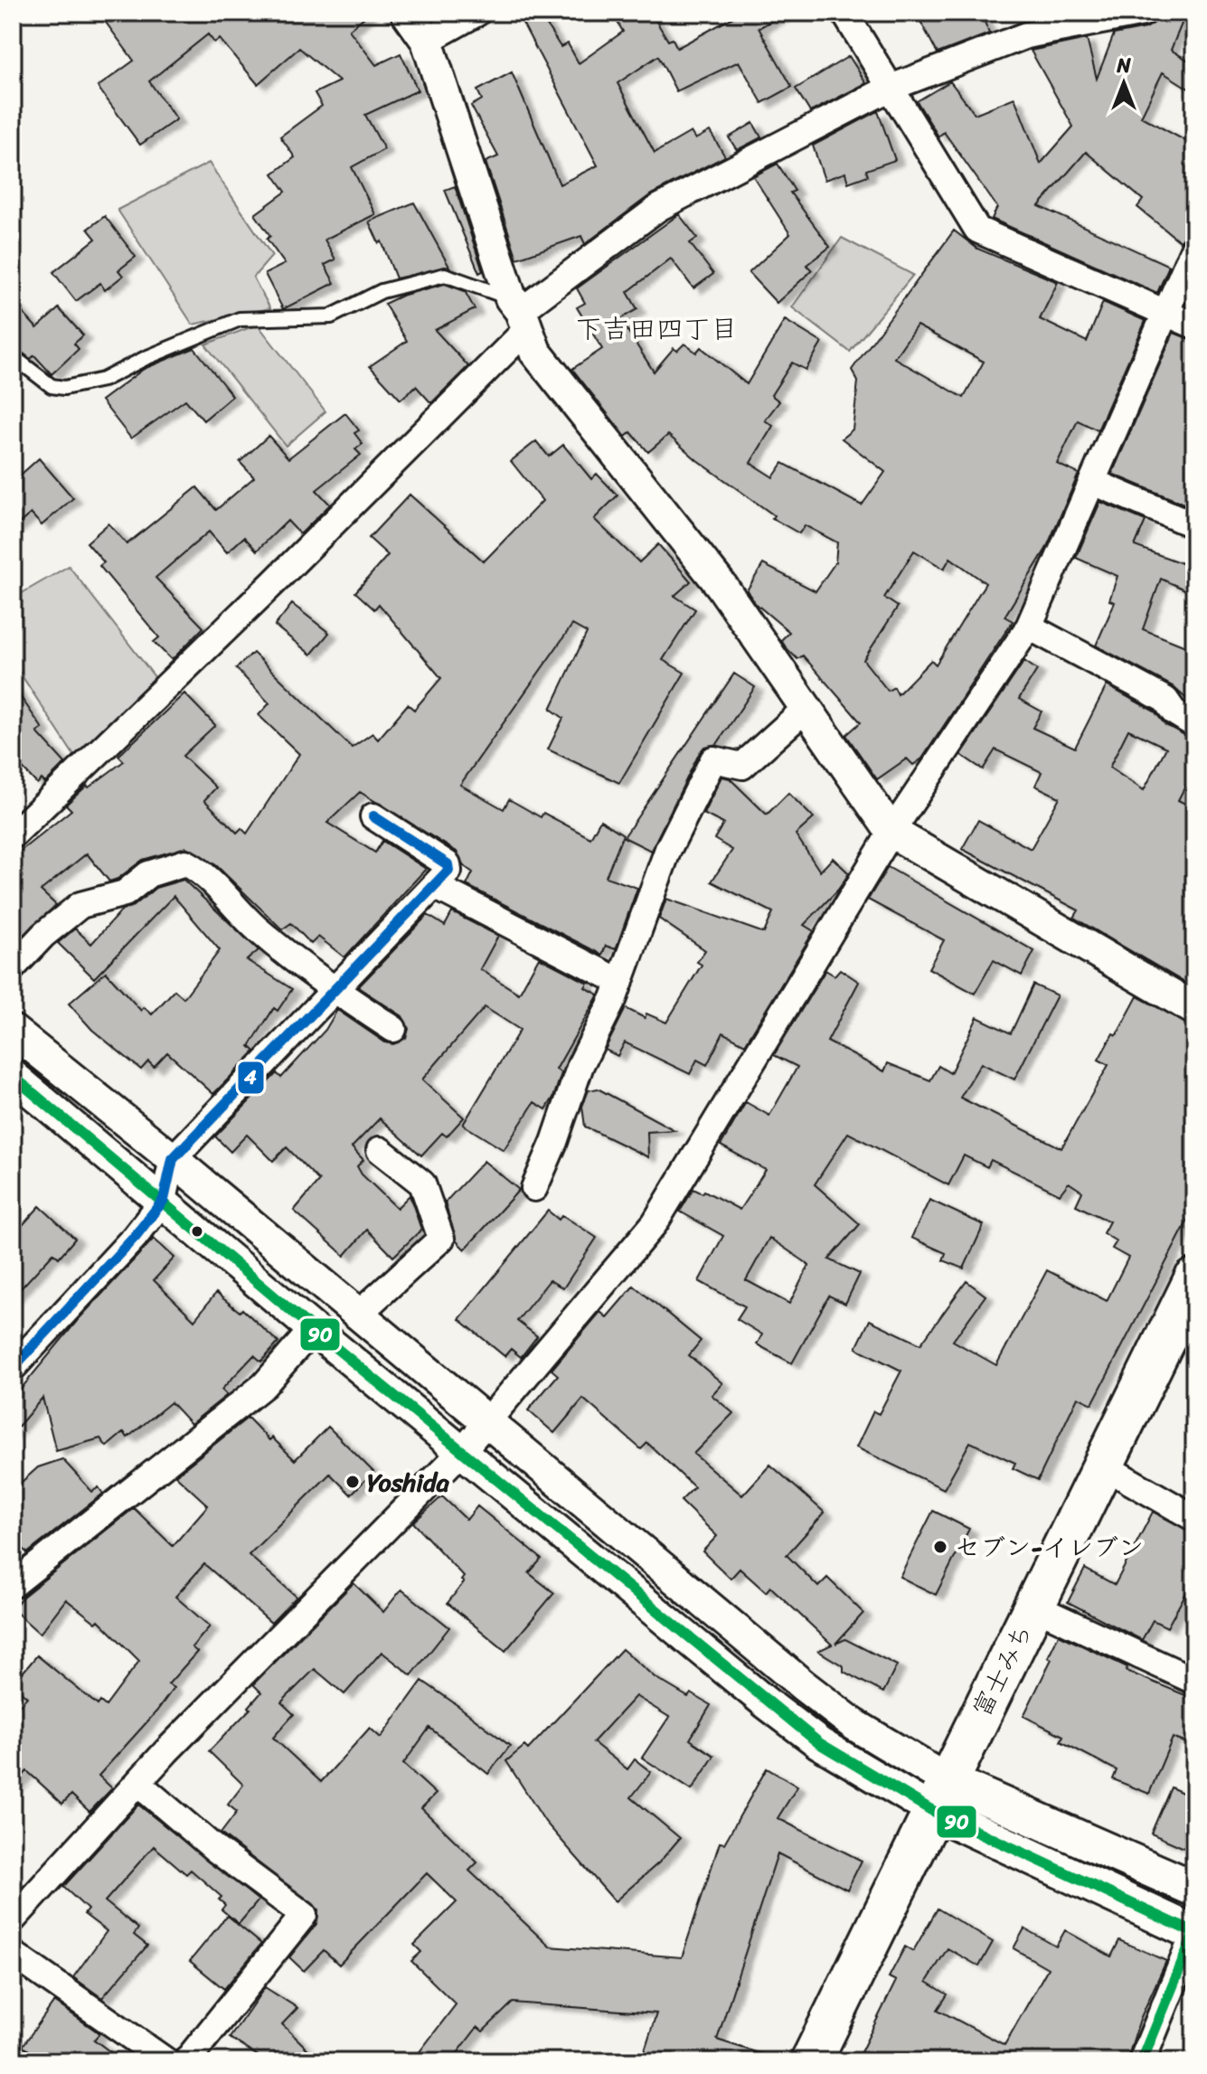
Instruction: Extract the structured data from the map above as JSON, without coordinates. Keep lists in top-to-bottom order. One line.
{"streets":{"highway":["富士みち"]},"districts":["下吉田四丁目"],"places":["Yoshida","セブン-イレブン"],"lines":["transit line 4","transit line 90"],"north":"top"}
